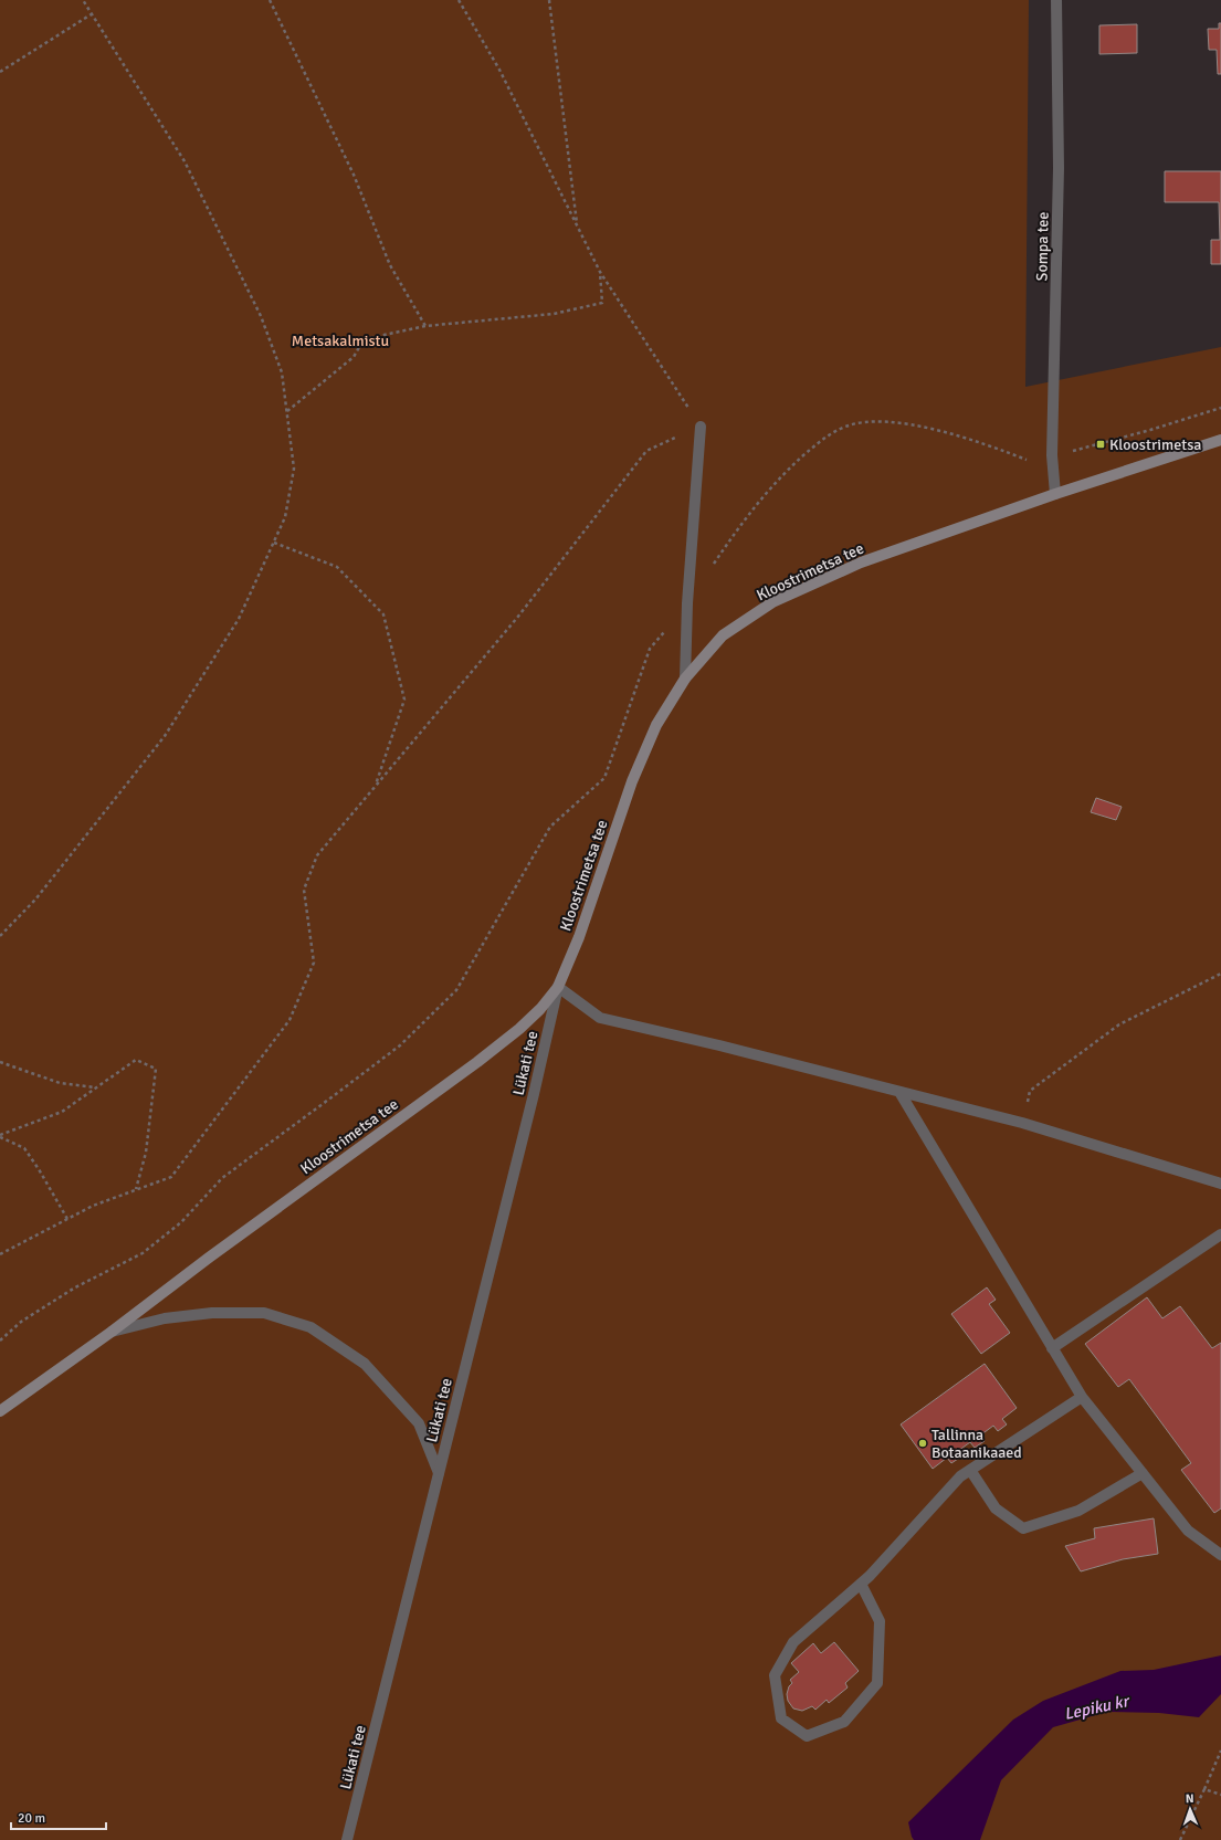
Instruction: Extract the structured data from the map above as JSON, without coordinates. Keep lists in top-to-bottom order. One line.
{"streets":{"main road":["Kloostrimetsa tee"],"street":["Sompa tee","Lükati tee"]},"crossings":[["Sompa tee","Kloostrimetsa tee"],["Kloostrimetsa tee","Lükati tee"]],"water":["Lepiku kr"],"parks":["Metsakalmistu"],"places":{"transit":["Kloostrimetsa"],"other":["Tallinna Botaanikaaed"]},"scale_bar":"20 m","north":"top"}
